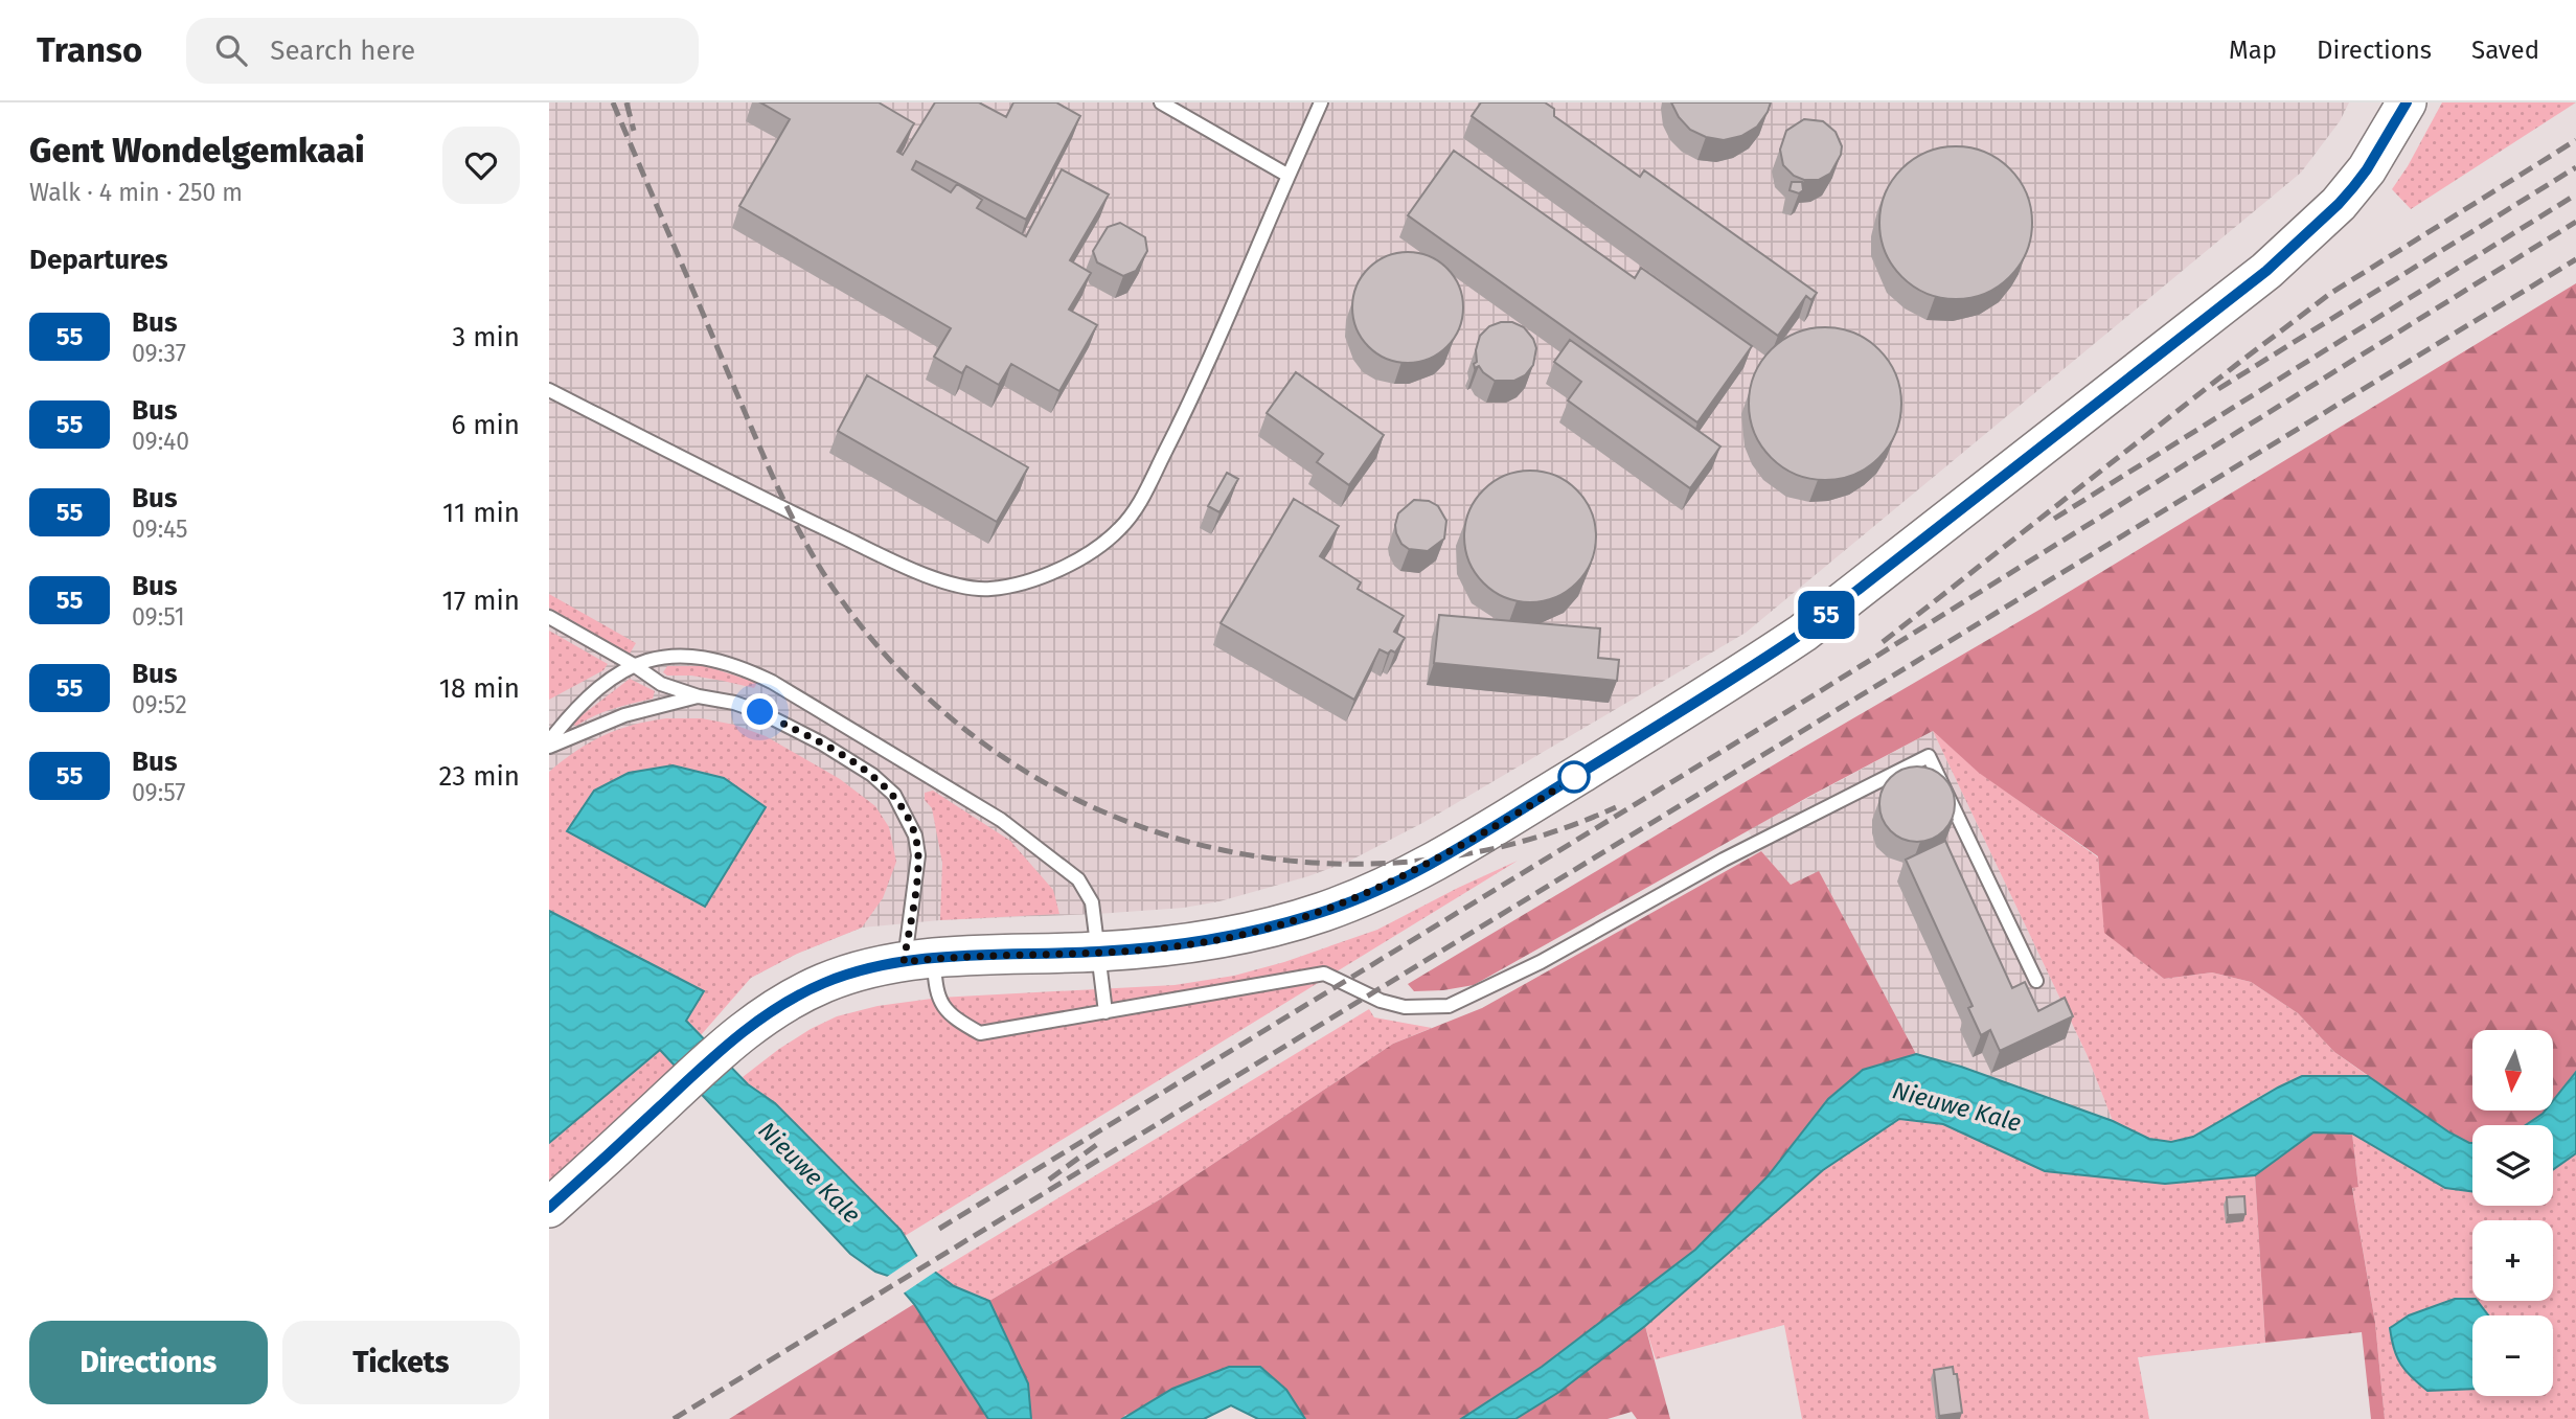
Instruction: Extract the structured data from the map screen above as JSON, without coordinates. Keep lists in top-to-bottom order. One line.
{"water":["Nieuwe Kale"],"lines":["bus line 55"],"north":"bottom","page":{"header":"Transo","search":"Search here","nav":["Map","Directions","Saved"],"heading":[["Gent Wondelgemkaai","Walk · 4 min · 250 m"],"Departures"],"on_map":"55","list":[{"mark":"55","name":"Bus","note":"09:37","value":"3 min"},{"mark":"55","name":"Bus","note":"09:40","value":"6 min"},{"mark":"55","name":"Bus","note":"09:45","value":"11 min"},{"mark":"55","name":"Bus","note":"09:51","value":"17 min"},{"mark":"55","name":"Bus","note":"09:52","value":"18 min"},{"mark":"55","name":"Bus","note":"09:57","value":"23 min"}],"map_buttons":["+","−"],"buttons":["Directions","Tickets"]}}
